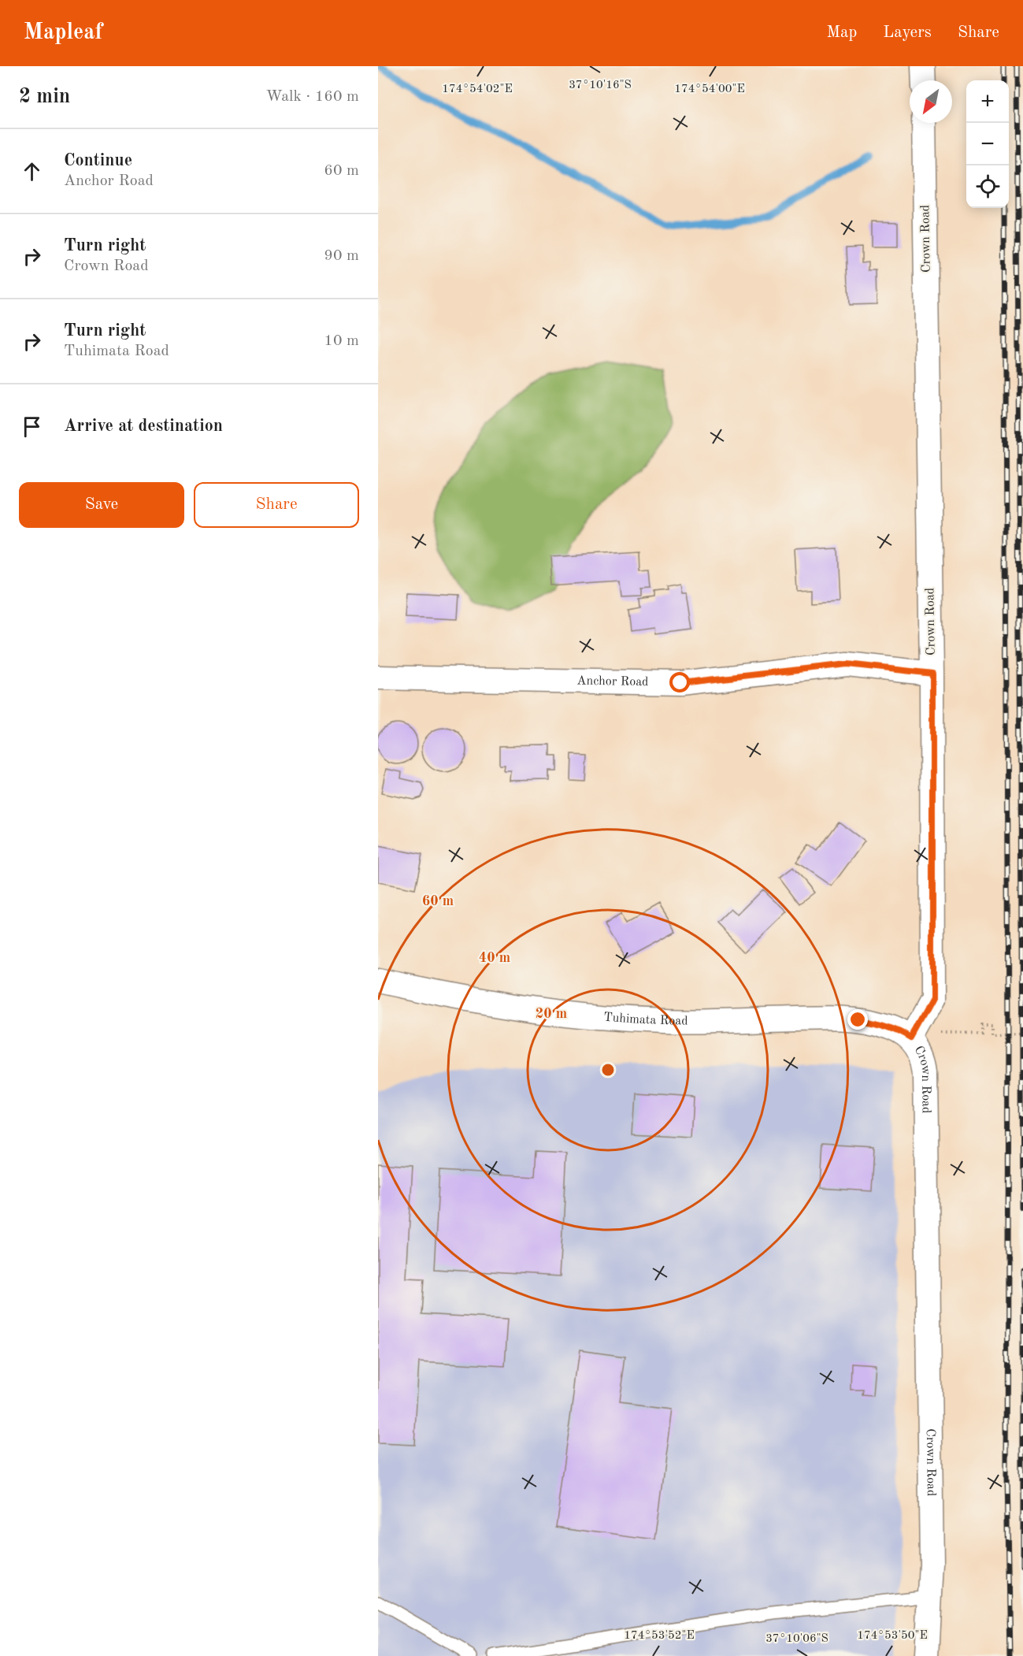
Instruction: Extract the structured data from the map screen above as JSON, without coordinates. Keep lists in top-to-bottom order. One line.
{"streets":{"street":["Crown Road","Anchor Road","Tuhimata Road"]},"crossings":[["Crown Road","Anchor Road"],["Crown Road","Tuhimata Road"]],"north":"bottom left","page":{"header":"Mapleaf","nav":["Map","Layers","Share"],"heading":["2 min","Walk · 160 m"],"map_buttons":["+","−"],"list":[["Continue","Anchor Road","60 m"],["Turn right","Crown Road","90 m"],["Turn right","Tuhimata Road","10 m"],"Arrive at destination"],"buttons":["Save","Share"]},"coordinates":["37°10'16\"S","174°54'02\"E","174°54'00\"E","174°53'52\"E","174°53'50\"E","37°10'06\"S"],"rings":["60 m","40 m","20 m"]}
